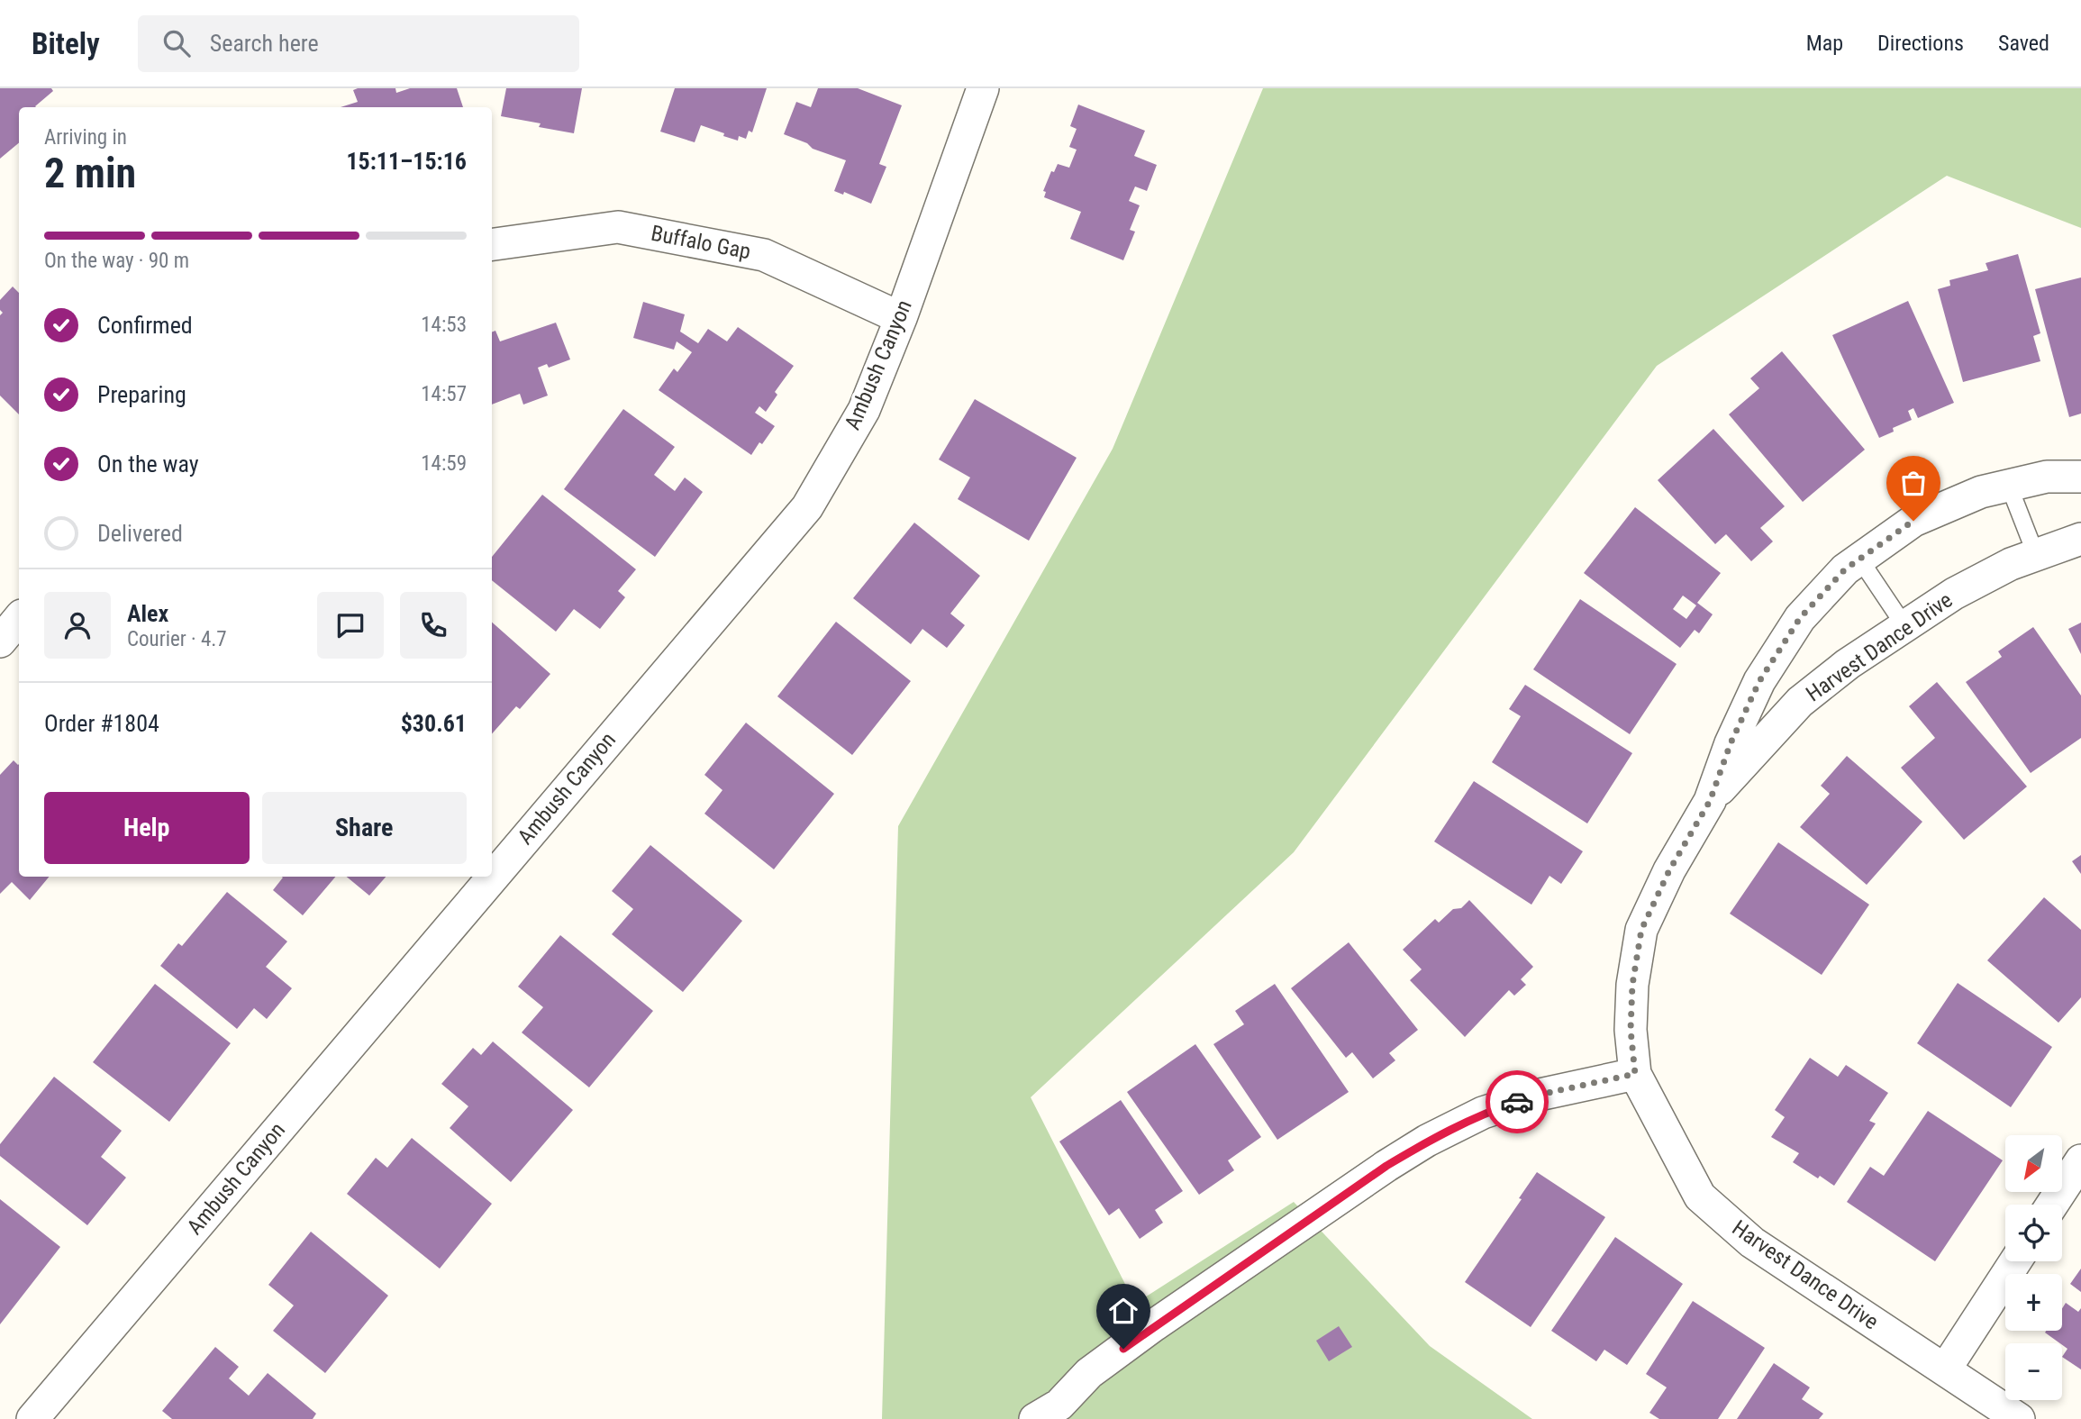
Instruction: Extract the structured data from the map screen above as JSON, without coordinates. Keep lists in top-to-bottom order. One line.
{"streets":{"street":["Buffalo Gap","Ambush Canyon","Harvest Dance Drive"]},"crossings":[["Buffalo Gap","Ambush Canyon"]],"north":"bottom left","page":{"header":"Bitely","search":"Search here","nav":["Map","Directions","Saved"],"heading":["2 min","Arriving in","15:11–15:16"],"panel":["Alex","Courier · 4.7","Order #1804","$30.61"],"bar":"On the way · 90 m","list":[["Confirmed","14:53"],["Preparing","14:57"],["On the way","14:59"],"Delivered"],"buttons":["Help","Share"],"map_buttons":["+","−"]}}
